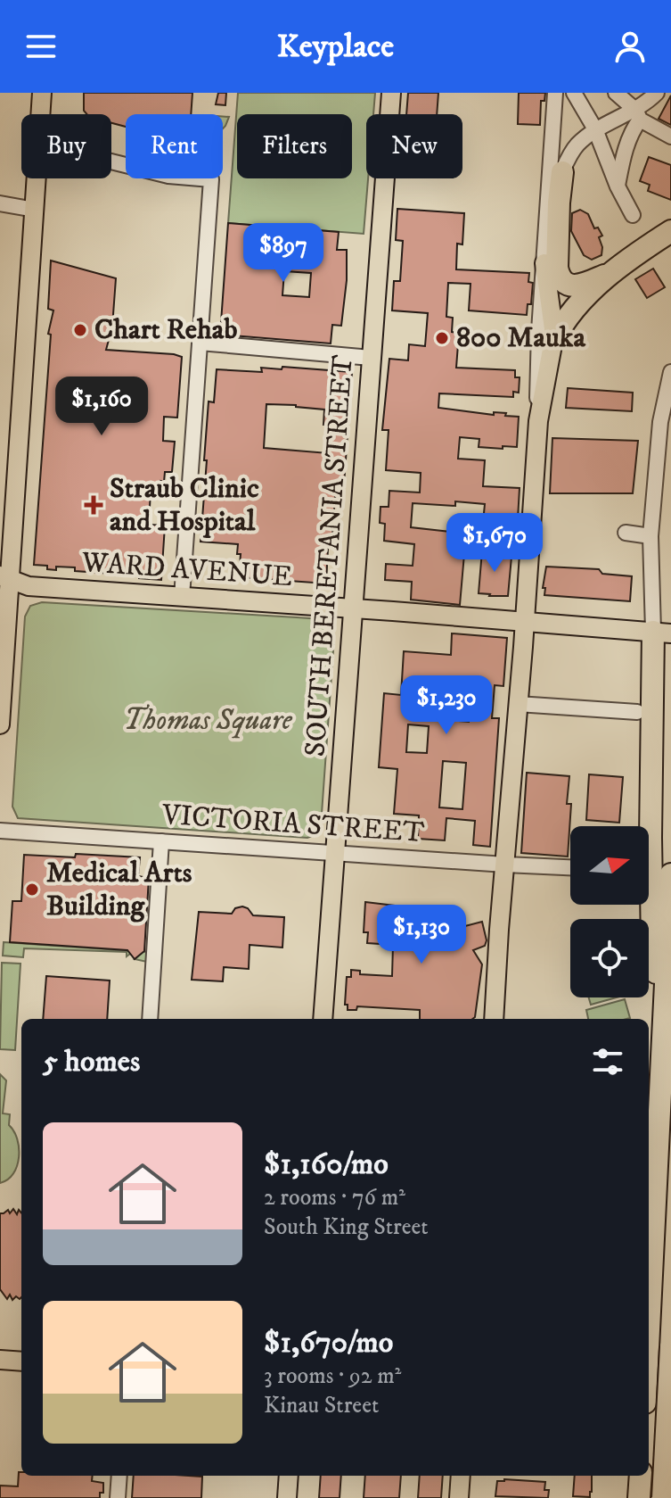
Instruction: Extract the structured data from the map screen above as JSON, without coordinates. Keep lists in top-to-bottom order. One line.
{"streets":{"main road":["SOUTH BERETANIA STREET","WARD AVENUE"],"street":["VICTORIA STREET"]},"crossings":[["SOUTH BERETANIA STREET","WARD AVENUE"],["SOUTH BERETANIA STREET","VICTORIA STREET"]],"parks":["Thomas Square"],"places":{"other":["Chart Rehab","800 Mauka","Medical Arts Building"],"health":["Straub Clinic and Hospital"]},"north":"right","page":{"header":"Keyplace","chip":["Buy","Rent","Filters","New"],"price":["$897","$1,160","$1,670","$1,230","$1,130"],"heading":"5 homes","list":[{"name":"$1,160/mo","note":"2 rooms · 76 m² · South King Street"},{"name":"$1,670/mo","note":"3 rooms · 92 m² · Kinau Street"}]}}
